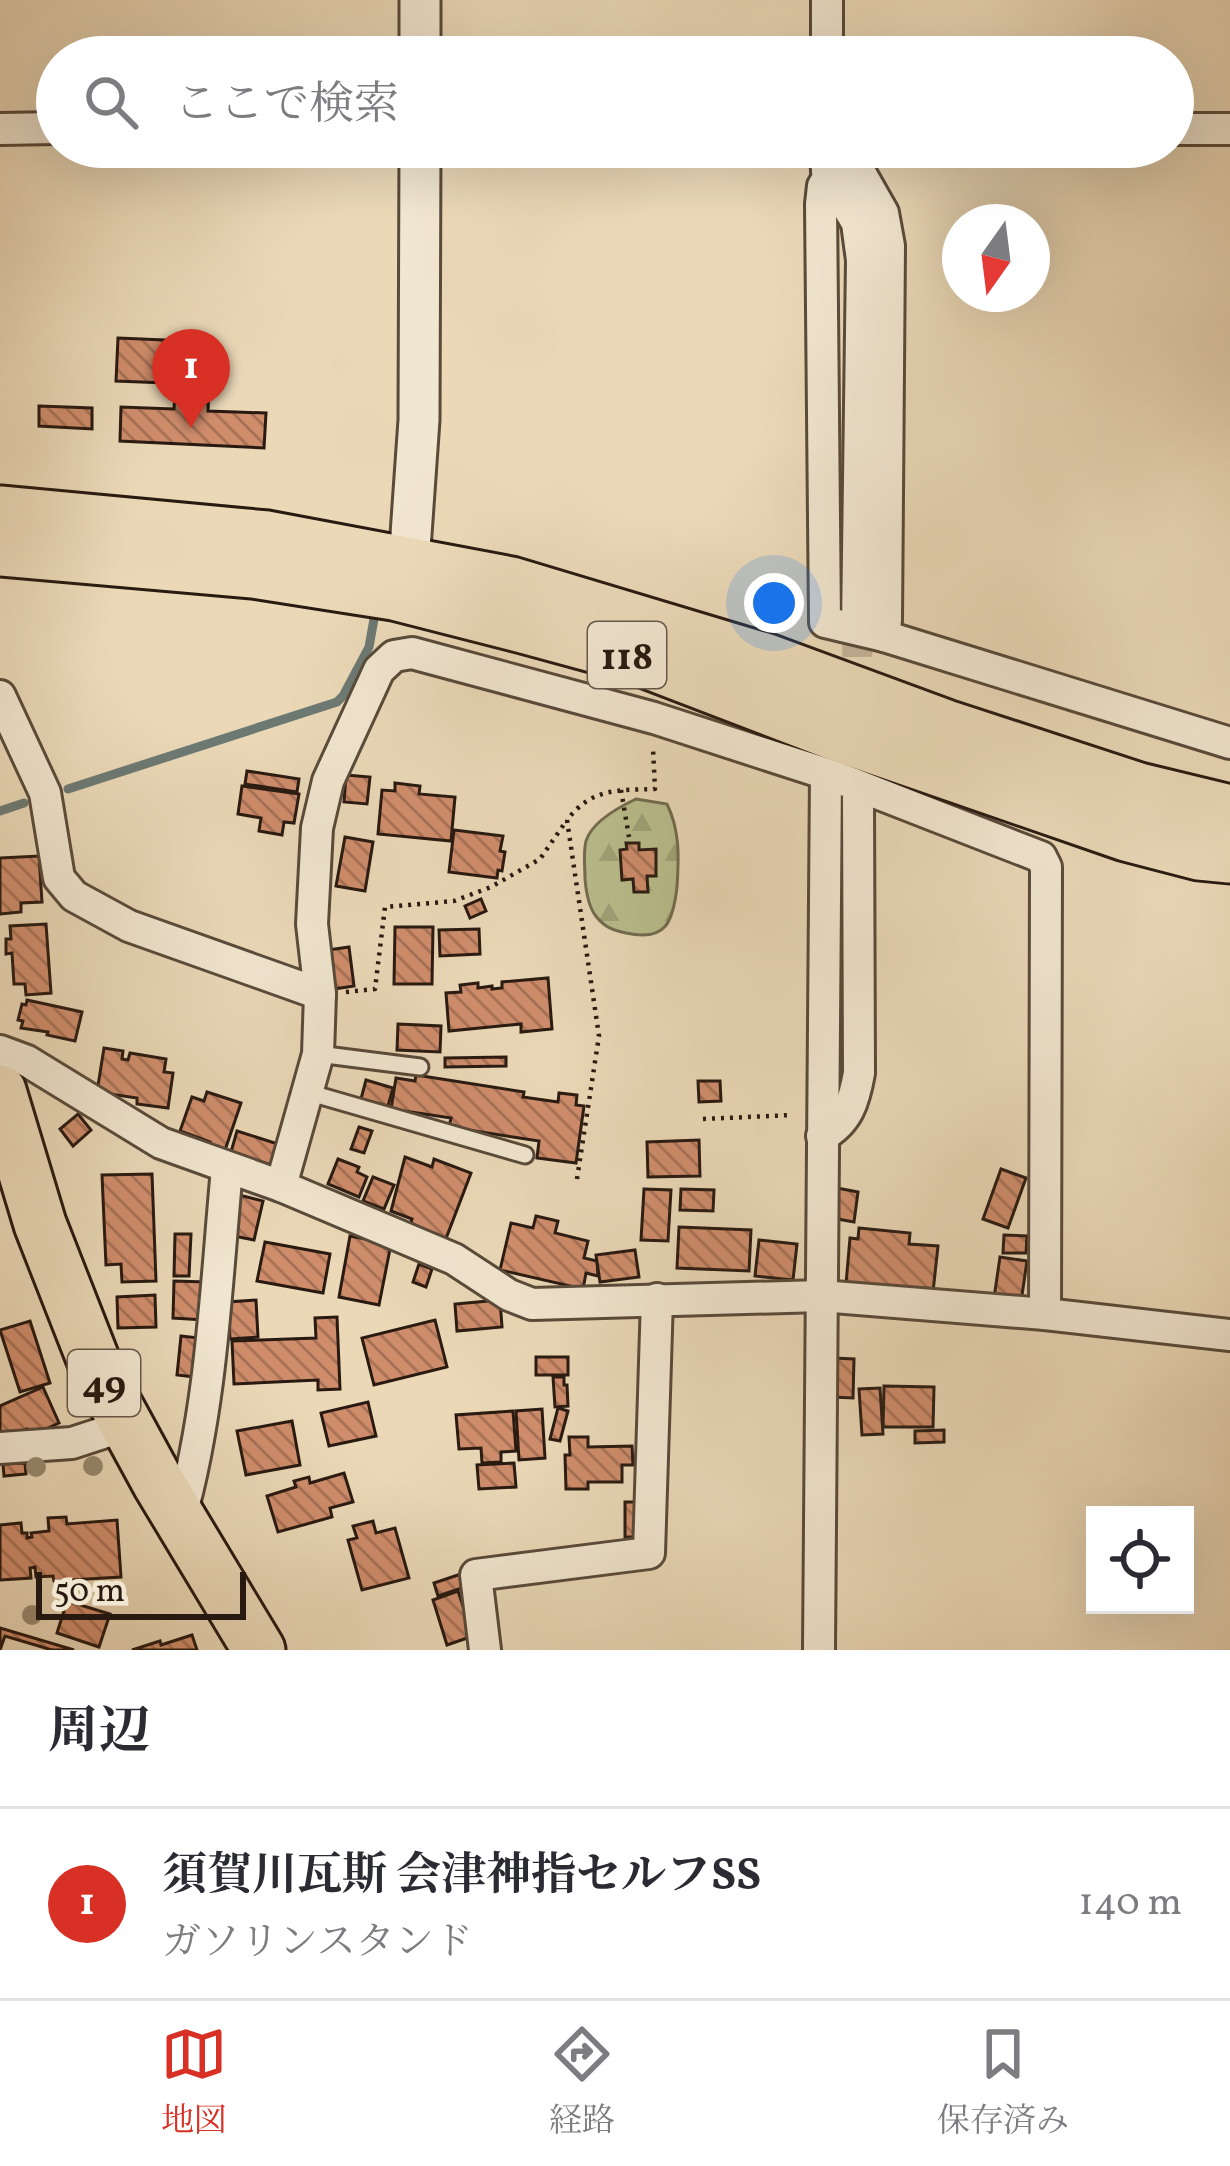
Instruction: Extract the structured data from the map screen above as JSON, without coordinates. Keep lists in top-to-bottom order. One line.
{"streets":{"highway":["118","49"]},"scale_bar":"50 m","north":"bottom","page":{"search":"ここで検索","pins":"1","scale":"50 m","heading":"周辺","list":[{"mark":"1","name":"須賀川瓦斯 会津神指セルフSS","note":"ガソリンスタンド","value":"140 m"}],"nav":["地図","経路","保存済み"]}}
